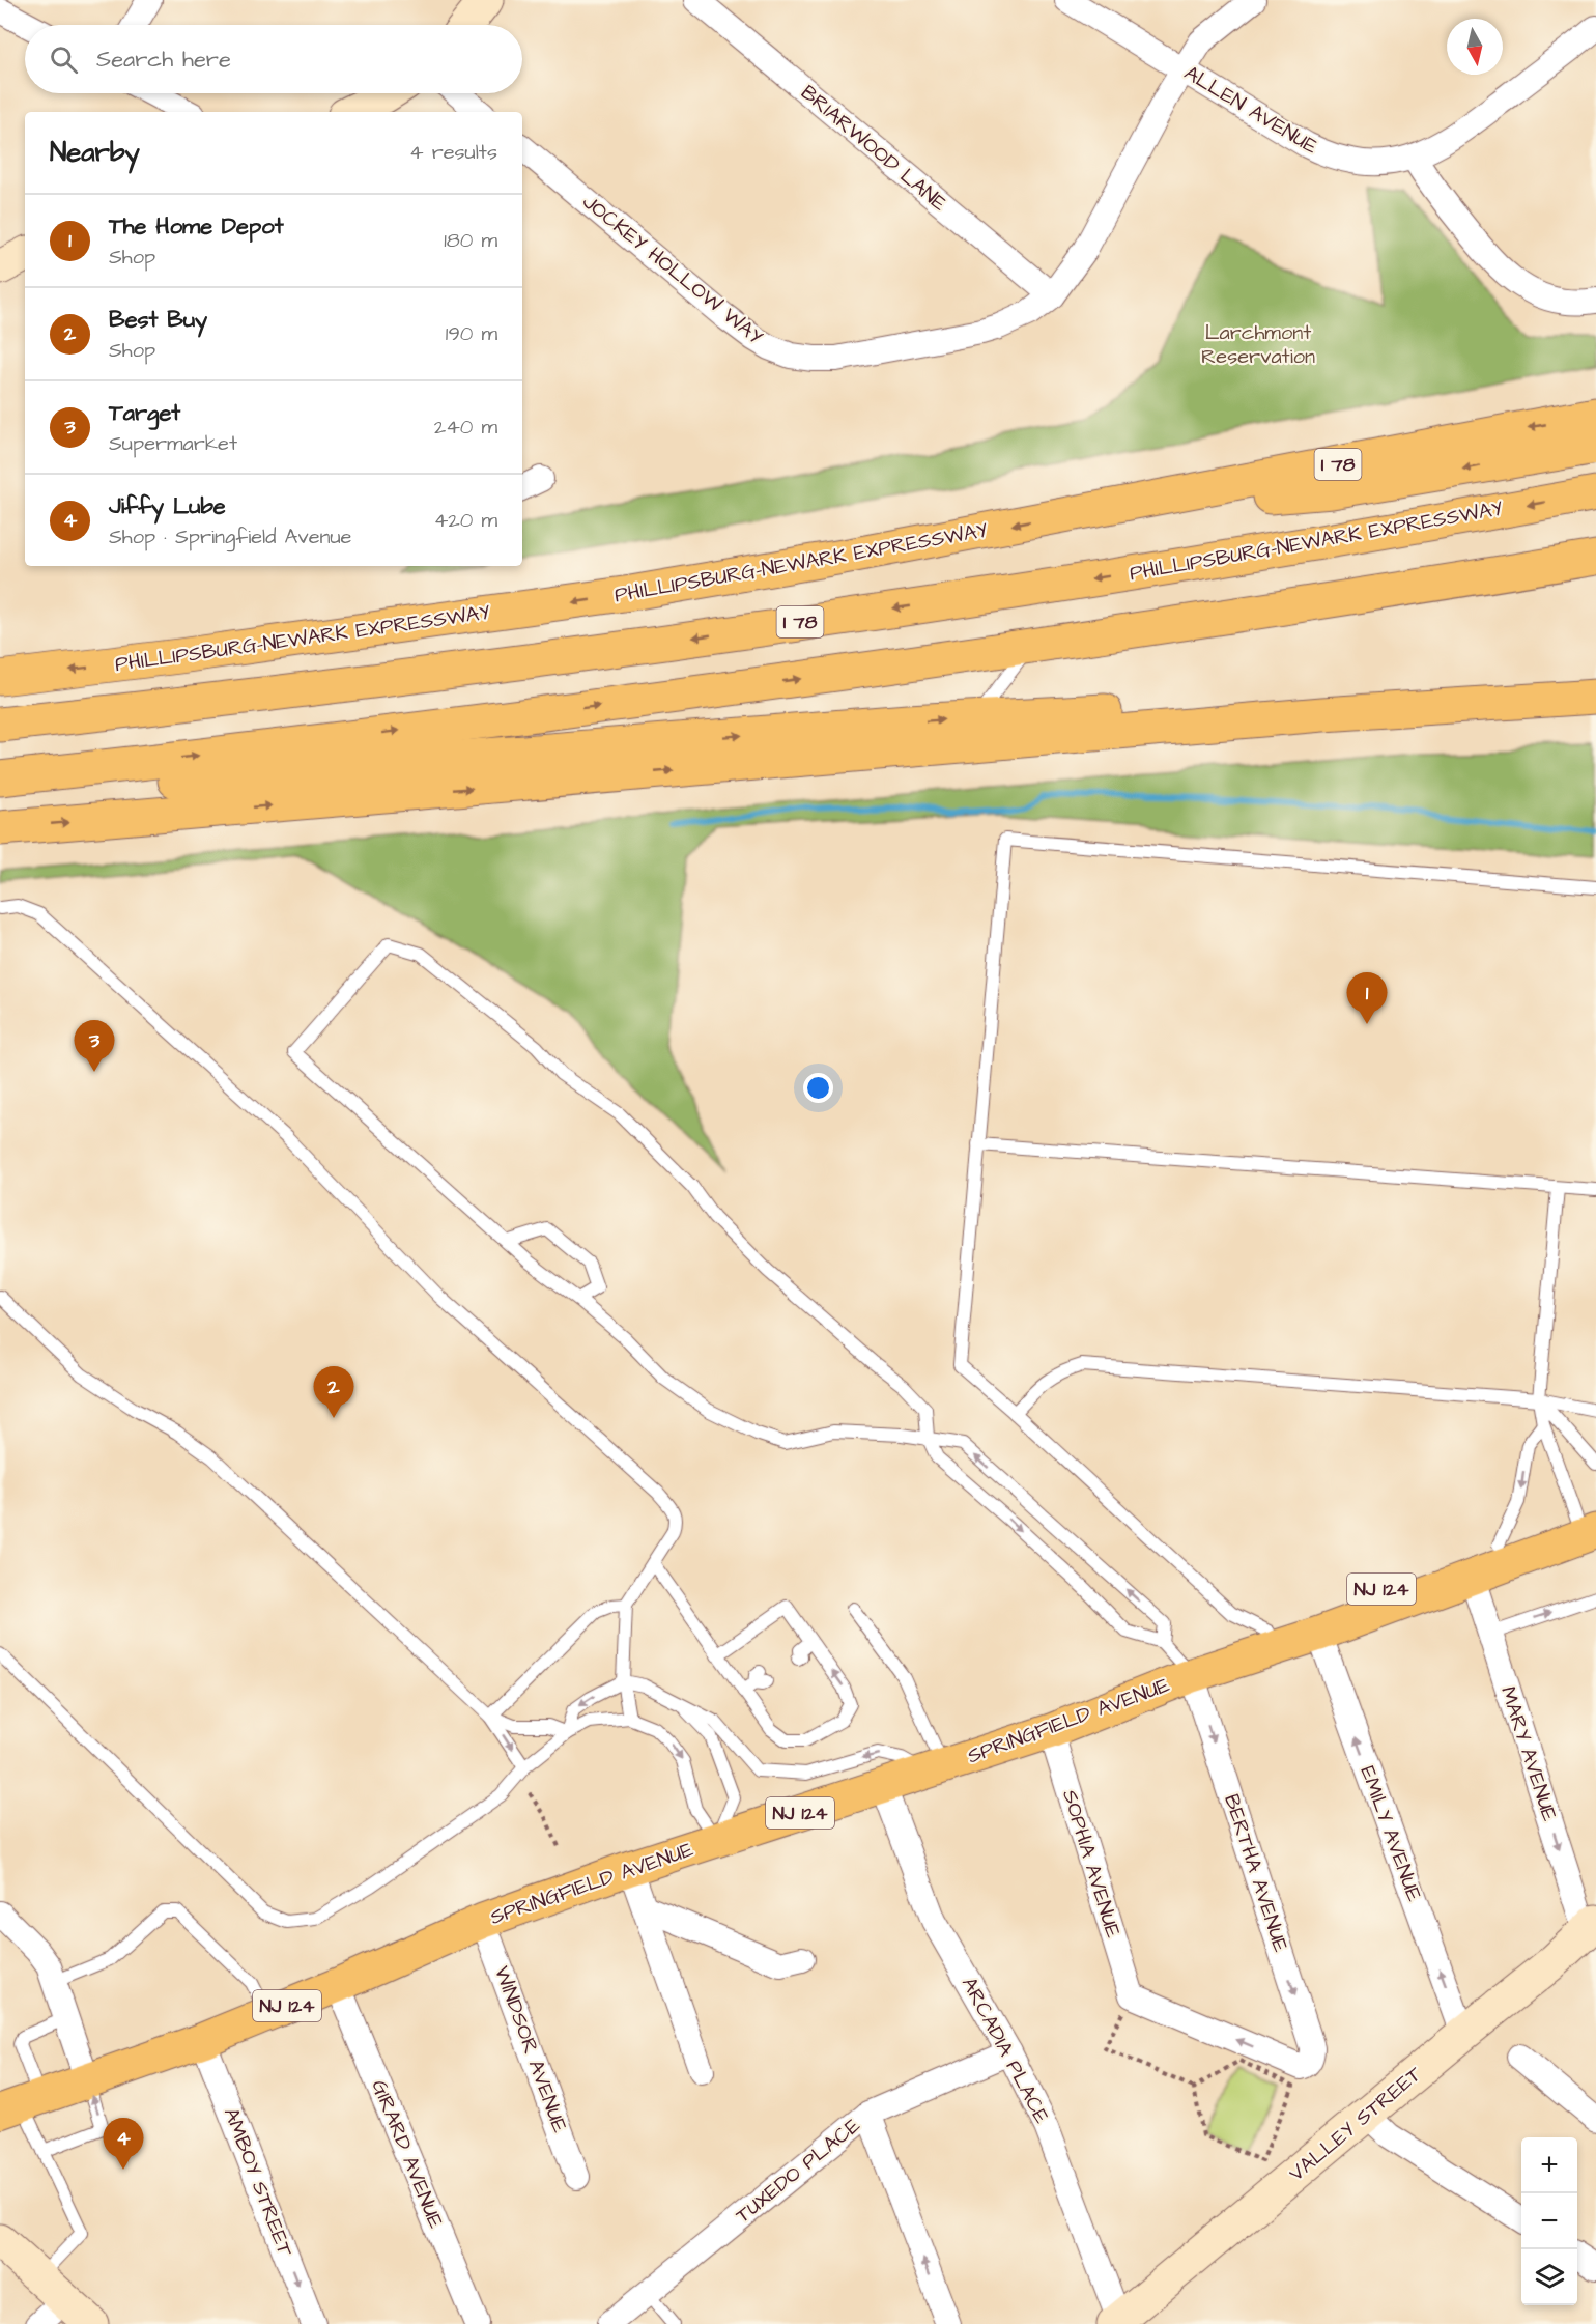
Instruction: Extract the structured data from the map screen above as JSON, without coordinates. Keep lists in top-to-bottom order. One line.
{"streets":{"main road":["I 78","PHILLIPSBURG-NEWARK EXPRESSWAY","NJ 124","SPRINGFIELD AVENUE","VALLEY STREET"],"street":["ALLEN AVENUE","BRIARWOOD LANE","JOCKEY HOLLOW WAY","MARY AVENUE","EMILY AVENUE","SOPHIA AVENUE","BERTHA AVENUE","WINDSOR AVENUE","ARCADIA PLACE","GIRARD AVENUE","TUXEDO PLACE","AMBOY STREET"]},"crossings":[["ALLEN AVENUE","JOCKEY HOLLOW WAY"],["BRIARWOOD LANE","JOCKEY HOLLOW WAY"],["SPRINGFIELD AVENUE","MARY AVENUE"],["SPRINGFIELD AVENUE","EMILY AVENUE"],["SPRINGFIELD AVENUE","SOPHIA AVENUE"],["SPRINGFIELD AVENUE","BERTHA AVENUE"],["SPRINGFIELD AVENUE","WINDSOR AVENUE"],["SPRINGFIELD AVENUE","ARCADIA PLACE"],["SPRINGFIELD AVENUE","GIRARD AVENUE"],["SPRINGFIELD AVENUE","AMBOY STREET"],["MARY AVENUE","VALLEY STREET"],["EMILY AVENUE","VALLEY STREET"],["SOPHIA AVENUE","BERTHA AVENUE"],["ARCADIA PLACE","VALLEY STREET"],["ARCADIA PLACE","TUXEDO PLACE"]],"one_way":["MARY AVENUE","EMILY AVENUE","AMBOY STREET"],"parks":["Larchmont Reservation"],"north":"bottom","page":{"search":"Search here","heading":["Nearby","4 results"],"list":[{"mark":"1","name":"The Home Depot","note":"Shop","value":"180 m"},{"mark":"2","name":"Best Buy","note":"Shop","value":"190 m"},{"mark":"3","name":"Target","note":"Supermarket","value":"240 m"},{"mark":"4","name":"Jiffy Lube","note":"Shop · Springfield Avenue","value":"420 m"}],"pins":["1","3","2","4"],"map_buttons":["+","−"]}}
